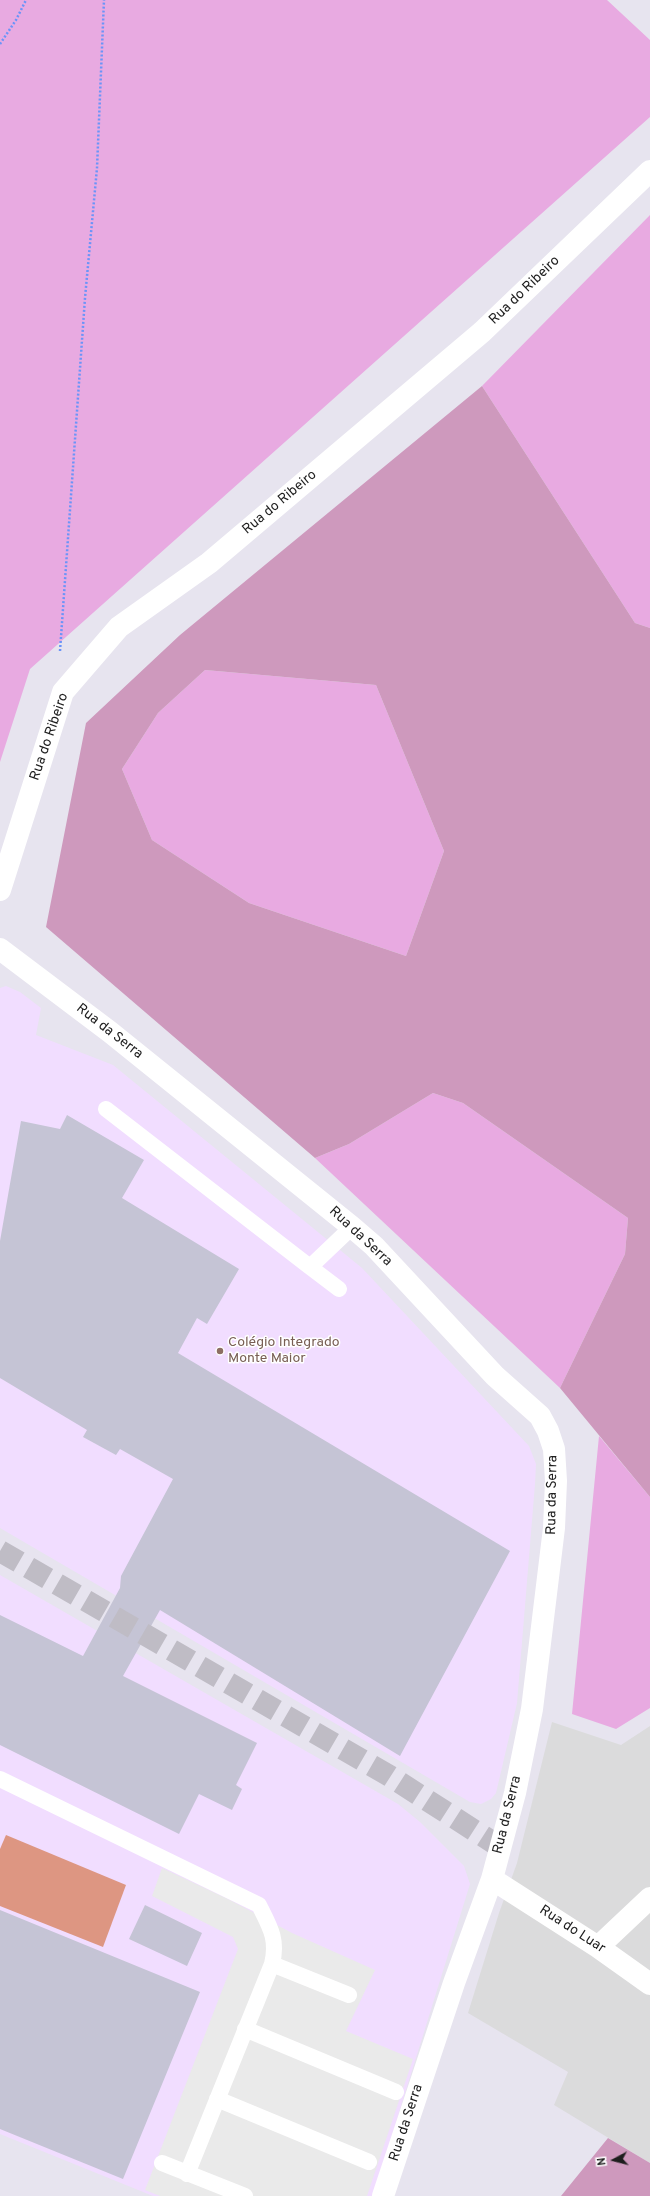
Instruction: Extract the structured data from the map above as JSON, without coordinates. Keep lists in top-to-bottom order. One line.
{"streets":{"street":["Rua do Ribeiro","Rua da Serra","Rua do Luar"]},"crossings":[["Rua da Serra","Rua do Luar"]],"places":["Colégio Integrado Monte Maior"],"north":"left"}
